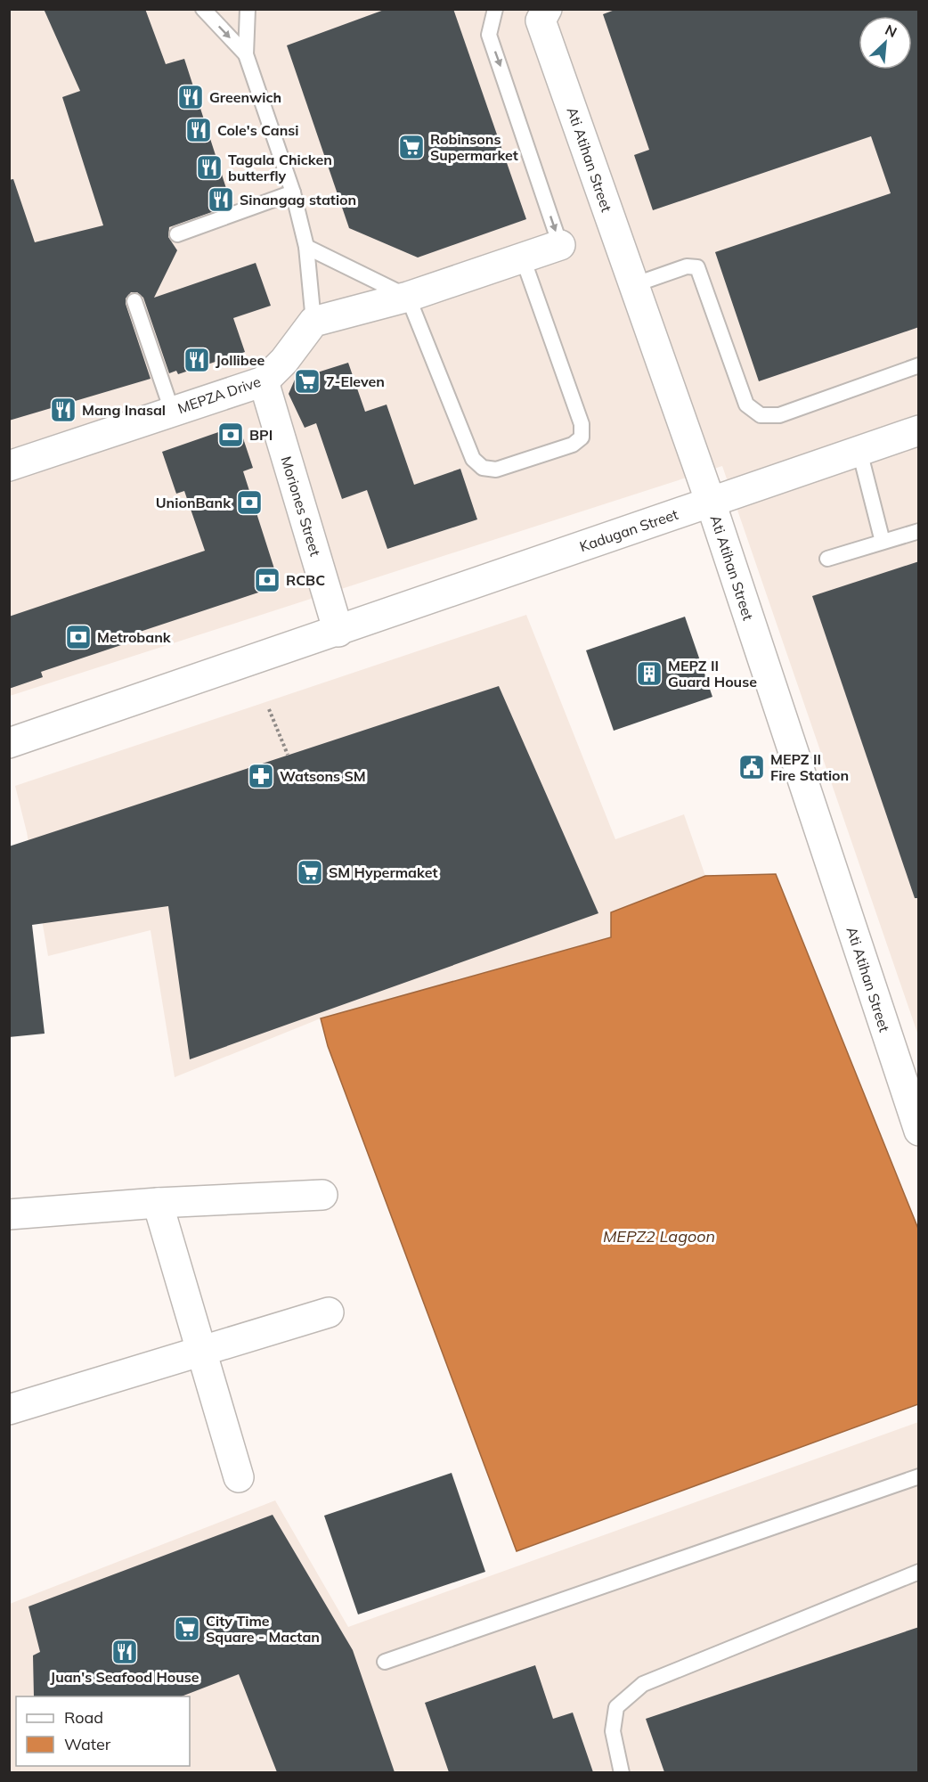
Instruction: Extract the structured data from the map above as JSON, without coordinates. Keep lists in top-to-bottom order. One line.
{"streets":{"street":["Ati Atihan Street","MEPZA Drive","Moriones Street","Kadugan Street"]},"crossings":[["Ati Atihan Street","Kadugan Street"],["MEPZA Drive","Moriones Street"],["Moriones Street","Kadugan Street"]],"water":["MEPZ2 Lagoon"],"places":{"restaurant":["Greenwich","Cole's Cansi","Tagala Chicken butterfly","Sinangag station","Jollibee","Mang Inasal","Juan's Seafood House"],"supermarket":["Robinsons Supermarket","7-Eleven","SM Hypermaket","City Time Square - Mactan"],"bank":["BPI","UnionBank","RCBC","Metrobank"],"building":["MEPZ II Guard House"],"public building":["MEPZ II Fire Station"],"pharmacy":["Watsons SM"]},"legend":["Road","Water"],"north":"top right"}
